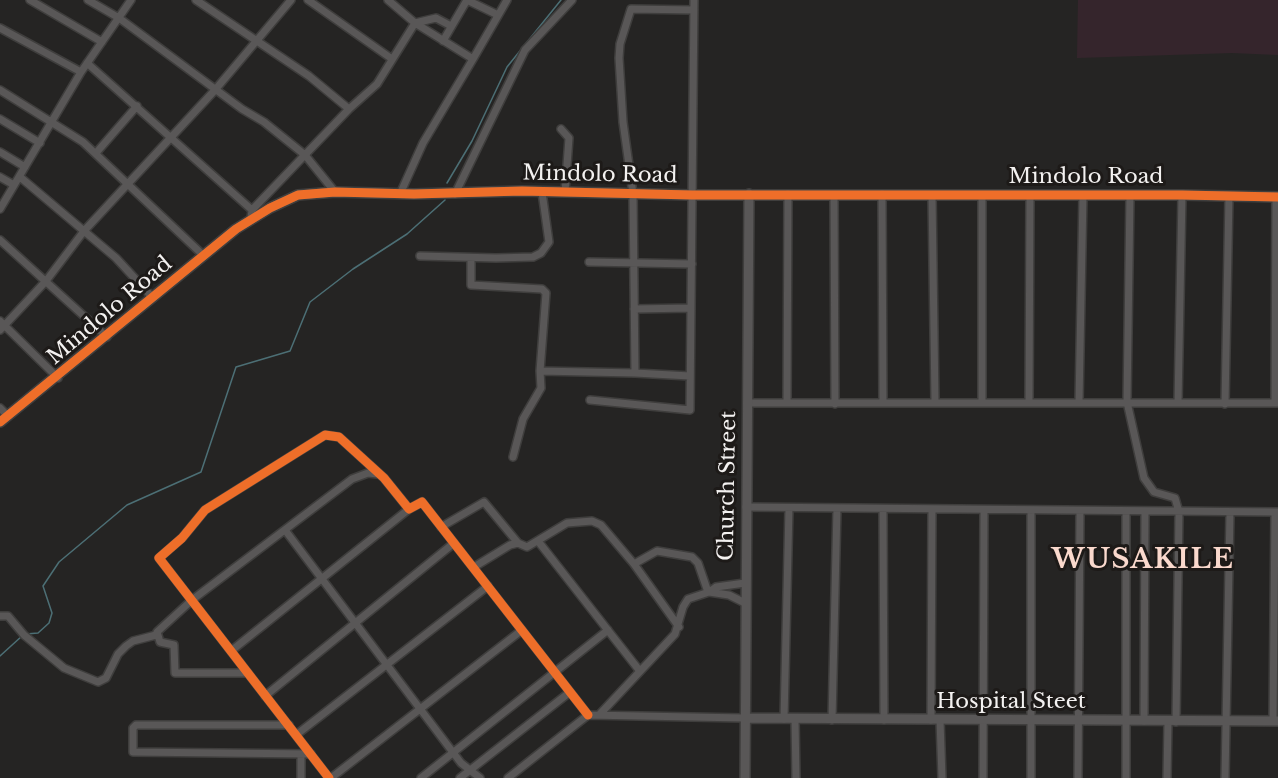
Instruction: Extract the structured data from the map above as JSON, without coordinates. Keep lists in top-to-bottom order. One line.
{"streets":{"street":["Mindolo Road","Church Street","Hospital Steet"]},"crossings":[["Mindolo Road","Church Street"],["Church Street","Hospital Steet"]],"districts":["WUSAKILE"]}
